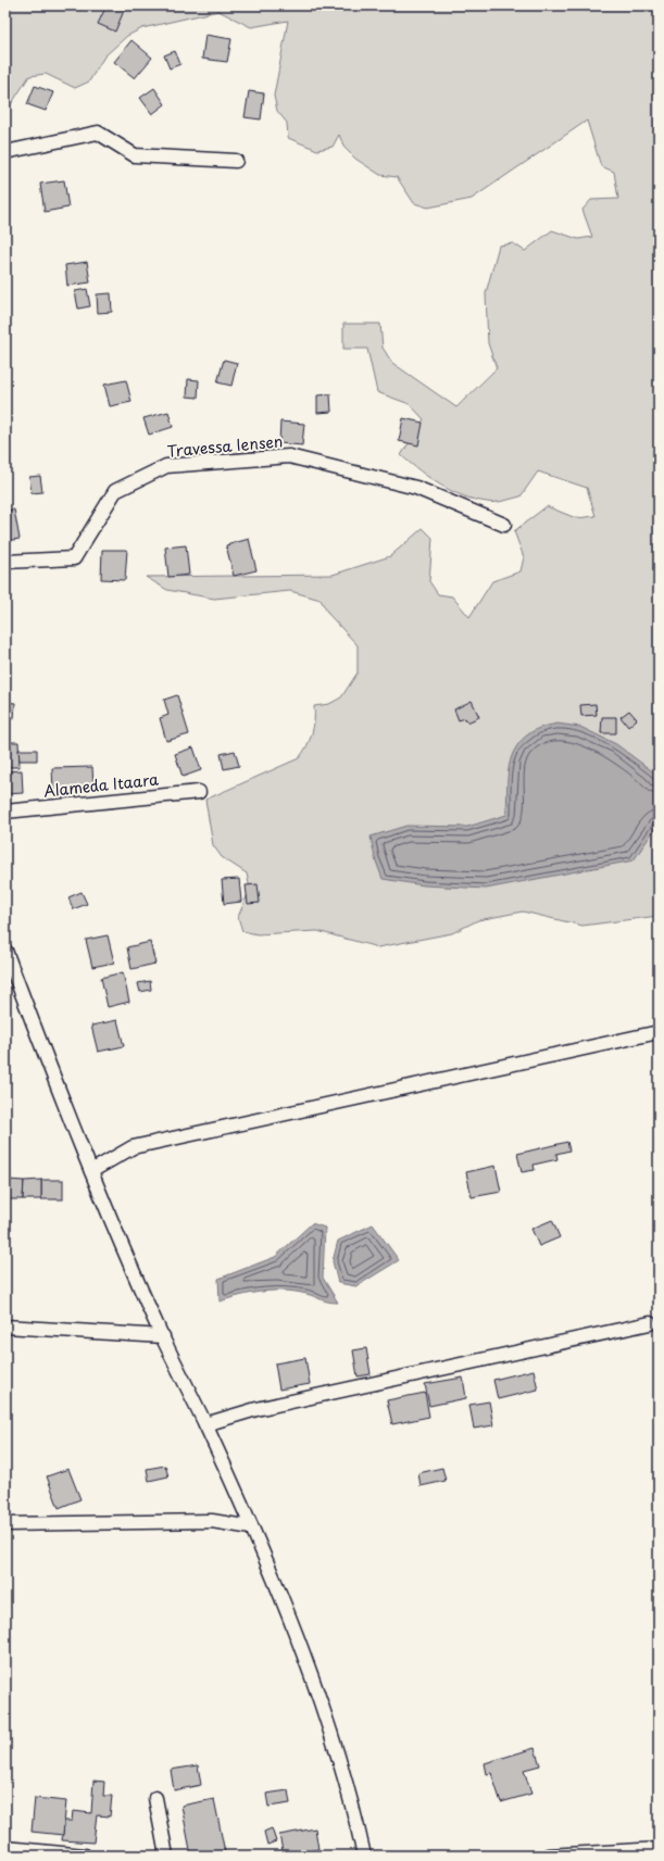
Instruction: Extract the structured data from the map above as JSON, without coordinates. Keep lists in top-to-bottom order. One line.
{"streets":{"street":["Travessa Iensen","Alameda Itaara"]}}
